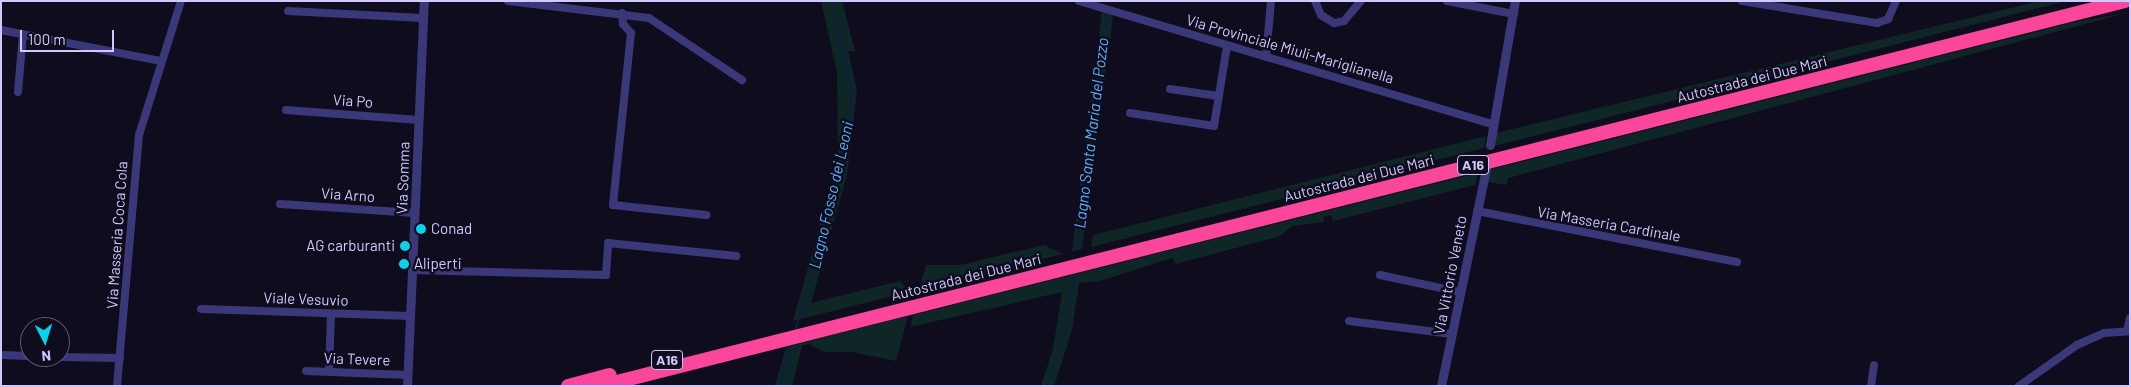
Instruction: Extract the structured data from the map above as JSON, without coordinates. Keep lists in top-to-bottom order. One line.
{"streets":{"highway":["Autostrada dei Due Mari","A16"],"street":["Via Provinciale Miuli-Mariglianella","Via Po","Via Somma","Via Arno","Via Masseria Cardinale","Via Masseria Coca Cola","Via Vittorio Veneto","Viale Vesuvio","Via Tevere"]},"crossings":[["Via Po","Via Somma"],["Via Somma","Via Arno"],["Via Somma","Viale Vesuvio"],["Via Somma","Via Tevere"],["Via Masseria Cardinale","Via Vittorio Veneto"]],"water":["Lagno Santa Maria del Pozzo","Lagno Fosso dei Leoni"],"places":["Conad","AG carburanti","Aliperti"],"scale_bar":"100 m","north":"bottom"}
